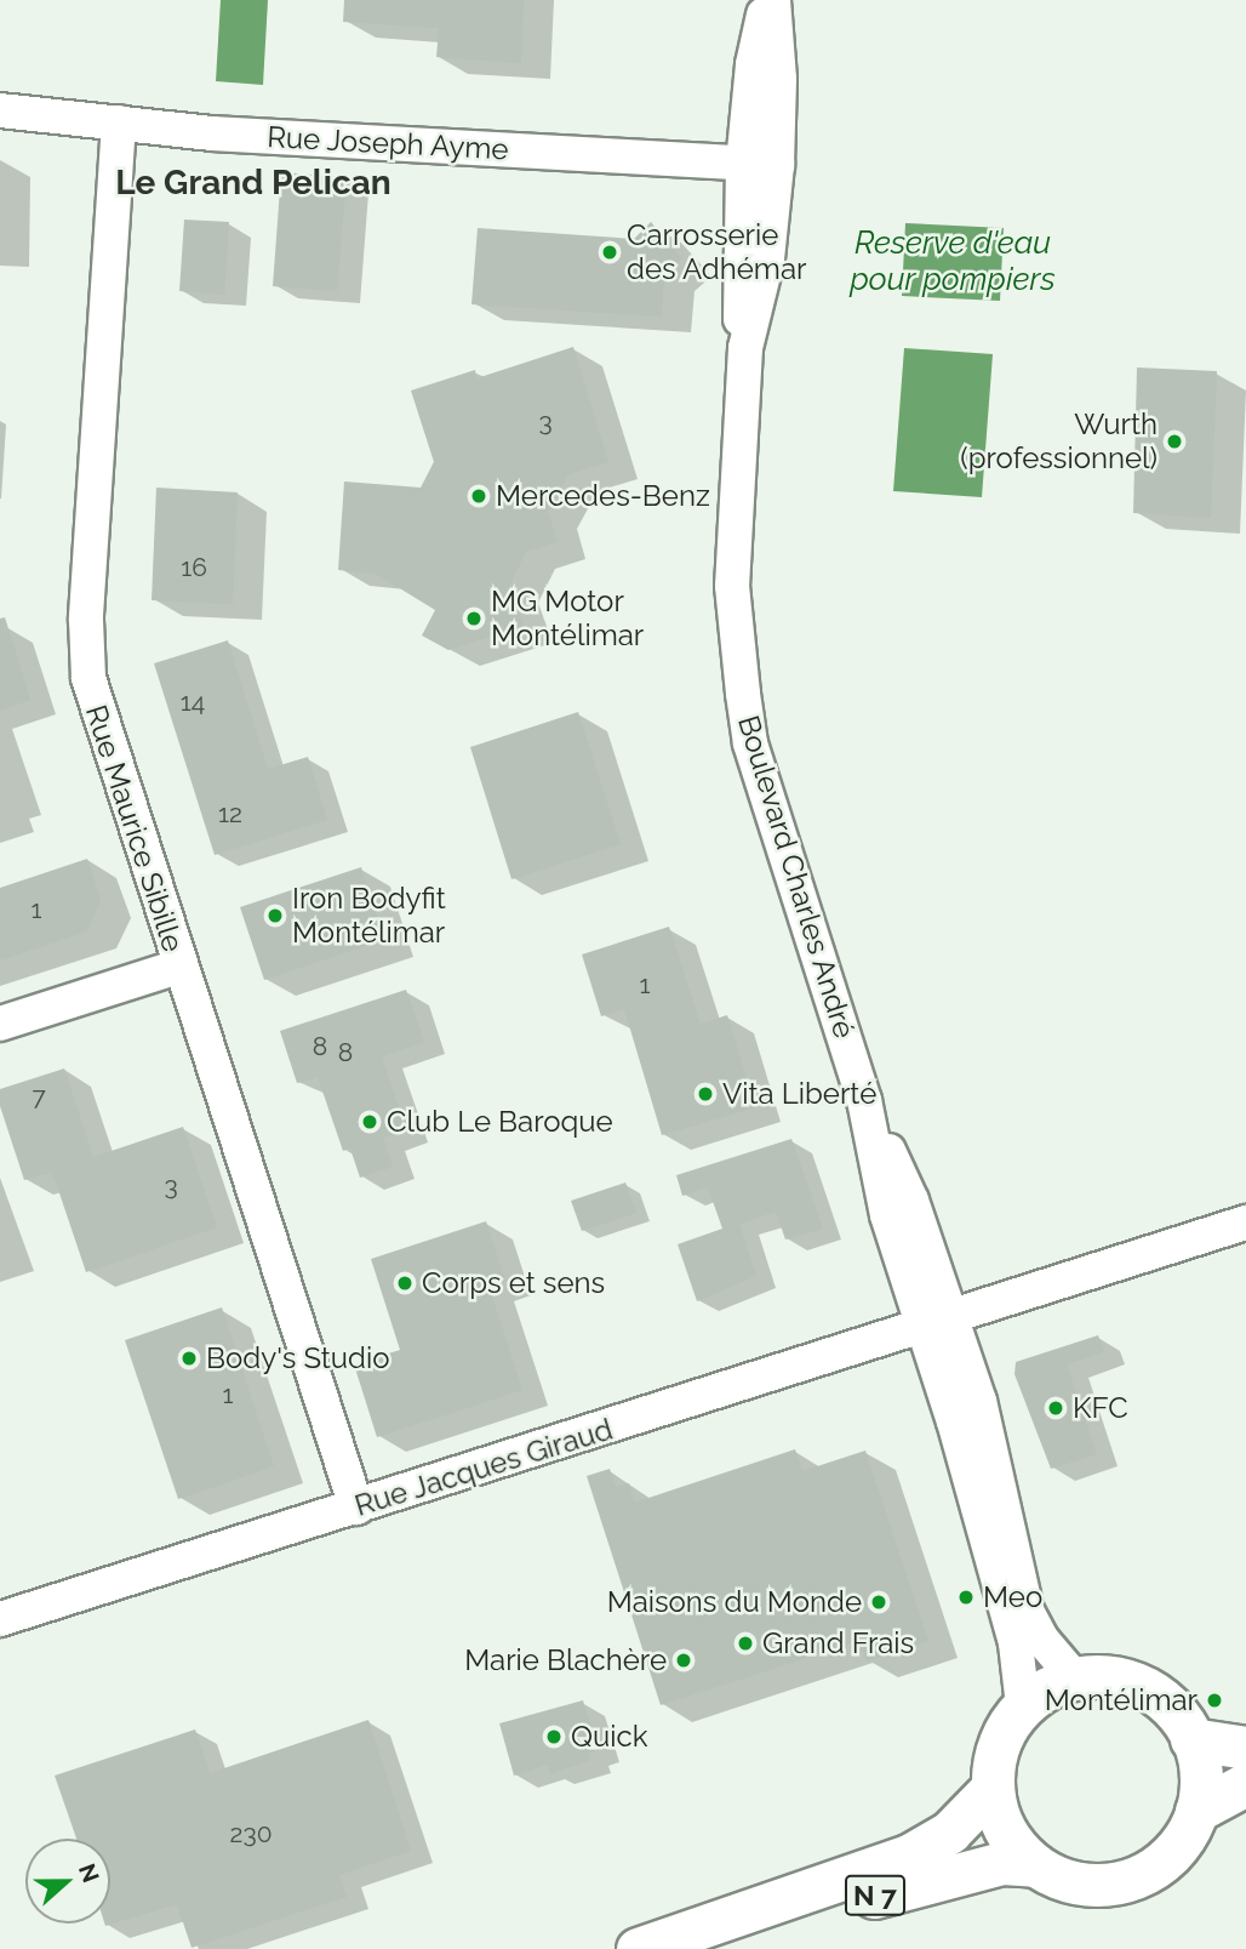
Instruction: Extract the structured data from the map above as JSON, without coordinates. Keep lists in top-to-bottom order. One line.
{"streets":{"main road":["N 7"],"street":["Rue Joseph Ayme","Rue Maurice Sibille","Boulevard Charles André","Rue Jacques Giraud"]},"crossings":[["Rue Joseph Ayme","Rue Maurice Sibille"],["Rue Joseph Ayme","Boulevard Charles André"],["Rue Maurice Sibille","Rue Jacques Giraud"],["Boulevard Charles André","Rue Jacques Giraud"],["Boulevard Charles André","N 7"]],"districts":["Le Grand Pelican"],"water":["Reserve d'eau pour pompiers"],"places":["Carrosserie des Adhémar","Wurth (professionnel)","Mercedes-Benz","MG Motor Montélimar","Iron Bodyfit Montélimar","Vita Liberté","Club Le Baroque","Corps et sens","Body's Studio","KFC","Meo","Maisons du Monde","Grand Frais","Marie Blachère","Montélimar","Quick"],"house_numbers":["3","16","14","12","1","1","8","8","7","3","1","230"],"north":"right"}
